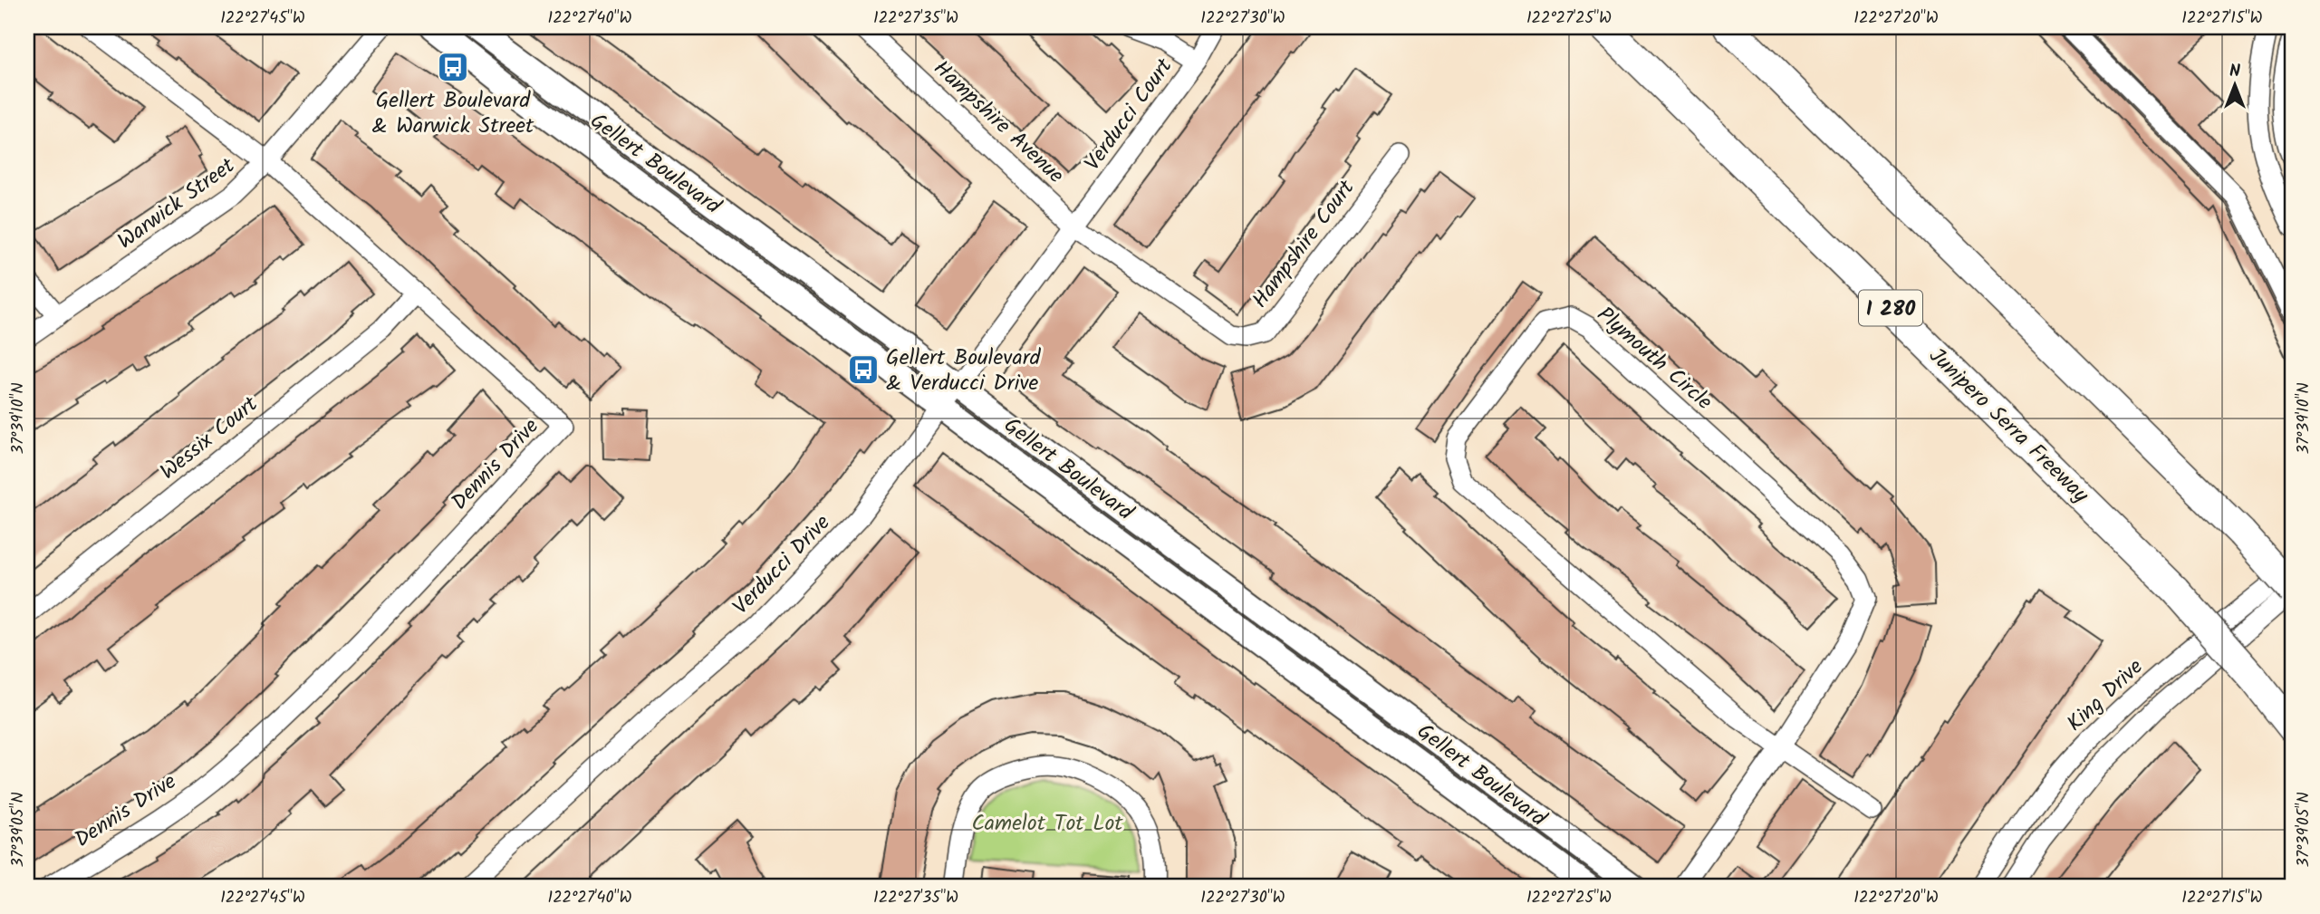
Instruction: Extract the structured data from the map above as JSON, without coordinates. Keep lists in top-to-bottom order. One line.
{"streets":{"highway":["I 280","Junipero Serra Freeway"],"main road":["Gellert Boulevard"],"street":["Verducci Court","Hampshire Avenue","Warwick Street","Hampshire Court","Plymouth Circle","Wessix Court","Dennis Drive","Verducci Drive","King Drive"]},"crossings":[["Verducci Court","Hampshire Avenue"],["Verducci Court","Hampshire Court"],["Verducci Court","Verducci Drive"],["Hampshire Avenue","Hampshire Court"],["Hampshire Avenue","Verducci Drive"],["Gellert Boulevard","Verducci Drive"],["Warwick Street","Dennis Drive"],["Hampshire Court","Verducci Drive"],["Wessix Court","Dennis Drive"]],"parks":["Camelot Tot Lot"],"places":{"bus stop":["Gellert Boulevard & Warwick Street","Gellert Boulevard & Verducci Drive"]},"north":"top","coordinates":["122°27'45\"W","122°27'40\"W","122°27'35\"W","122°27'30\"W","122°27'25\"W","122°27'20\"W","122°27'15\"W","37°39'10\"N","37°39'05\"N"]}
